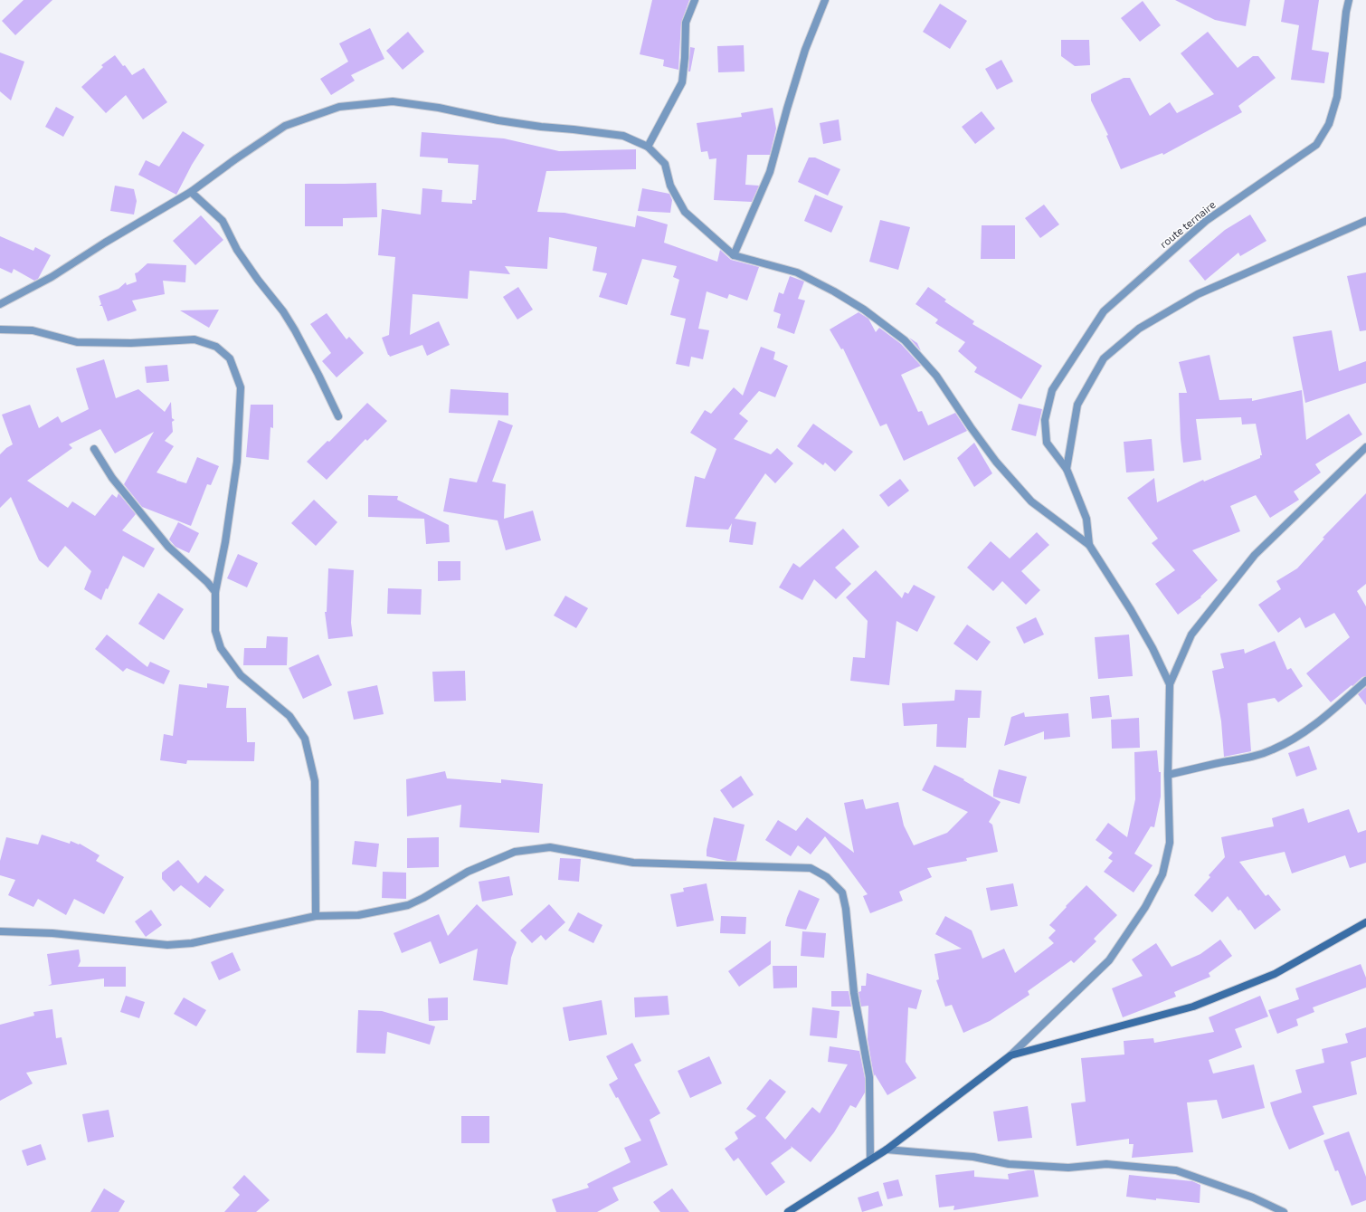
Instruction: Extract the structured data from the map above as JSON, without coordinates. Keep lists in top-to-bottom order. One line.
{"streets":{"street":["route ternaire"]}}
